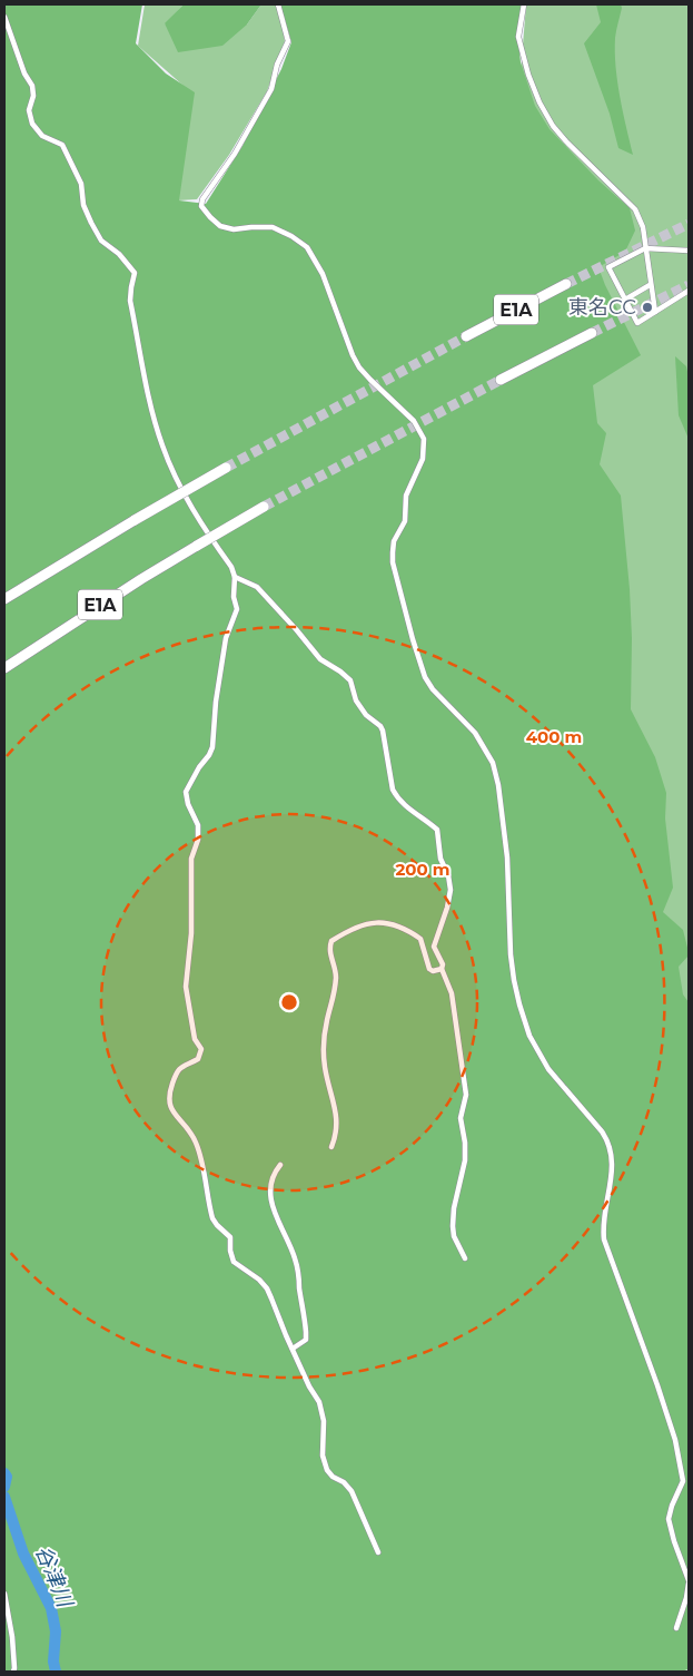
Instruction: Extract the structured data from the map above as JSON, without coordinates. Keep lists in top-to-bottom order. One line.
{"streets":{"highway":["E1A"]},"water":["谷津川"],"places":["東名CC"],"rings":["400 m","200 m"]}
